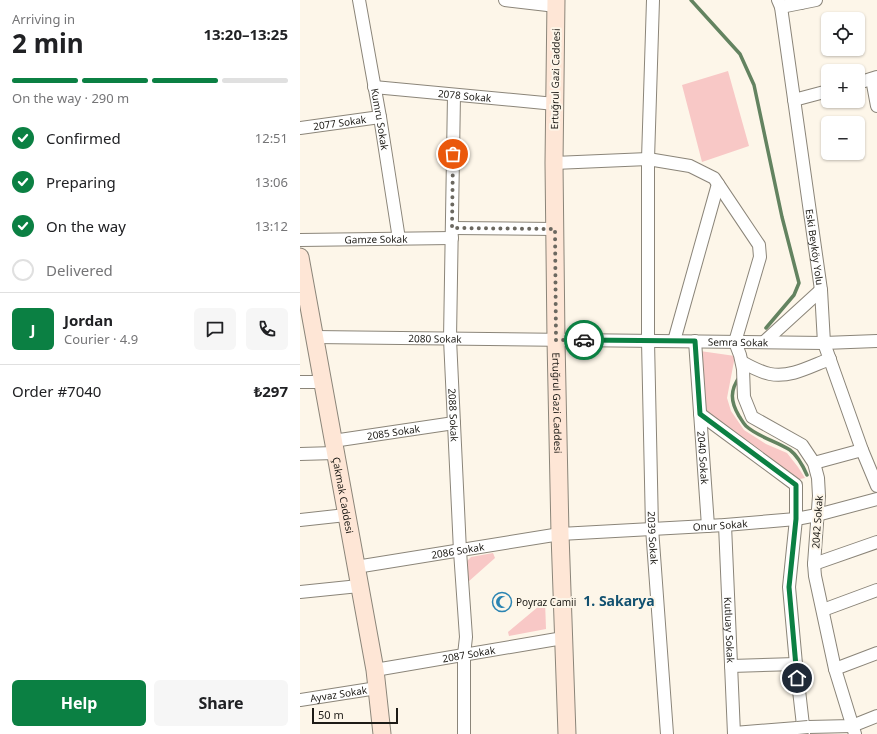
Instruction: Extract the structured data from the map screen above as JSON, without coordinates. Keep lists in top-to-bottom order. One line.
{"streets":{"main road":["Ertuğrul Gazi Caddesi","Çakmak Caddesi"],"street":["2078 Sokak","Kumru Sokak","2077 Sokak","Gamze Sokak","Eski Beyköy Yolu","2080 Sokak","Semra Sokak","2088 Sokak","2085 Sokak","2040 Sokak","2042 Sokak","Onur Sokak","2039 Sokak","2086 Sokak","Kutluay Sokak","2087 Sokak","Ayvaz Sokak"]},"crossings":[["Ertuğrul Gazi Caddesi","2078 Sokak"],["Ertuğrul Gazi Caddesi","Gamze Sokak"],["Ertuğrul Gazi Caddesi","2080 Sokak"],["Ertuğrul Gazi Caddesi","Semra Sokak"],["Ertuğrul Gazi Caddesi","Onur Sokak"],["Ertuğrul Gazi Caddesi","2086 Sokak"],["Ertuğrul Gazi Caddesi","2087 Sokak"],["2078 Sokak","Kumru Sokak"],["2078 Sokak","2088 Sokak"],["Kumru Sokak","2077 Sokak"],["Kumru Sokak","Gamze Sokak"],["Gamze Sokak","2088 Sokak"],["Eski Beyköy Yolu","Semra Sokak"],["2080 Sokak","Semra Sokak"],["2080 Sokak","2088 Sokak"],["2080 Sokak","Çakmak Caddesi"],["Semra Sokak","2040 Sokak"],["Semra Sokak","2042 Sokak"],["Semra Sokak","2039 Sokak"],["2088 Sokak","2085 Sokak"],["2088 Sokak","2086 Sokak"],["2088 Sokak","2087 Sokak"],["2085 Sokak","Çakmak Caddesi"],["2040 Sokak","Onur Sokak"],["Çakmak Caddesi","2086 Sokak"],["Çakmak Caddesi","2087 Sokak"],["Çakmak Caddesi","Ayvaz Sokak"],["2042 Sokak","Onur Sokak"],["Onur Sokak","2039 Sokak"],["Onur Sokak","2086 Sokak"],["Onur Sokak","Kutluay Sokak"]],"districts":["1. Sakarya"],"places":{"mosque":["Poyraz Camii"]},"scale_bar":"50 m","page":{"heading":["2 min","Arriving in","13:20–13:25"],"panel":["Jordan","Courier · 4.9","Order #7040","₺297"],"map_buttons":["+","−"],"bar":"On the way · 290 m","list":[["Confirmed","12:51"],["Preparing","13:06"],["On the way","13:12"],"Delivered"],"round":"J","buttons":["Help","Share"],"scale":"50 m"}}
